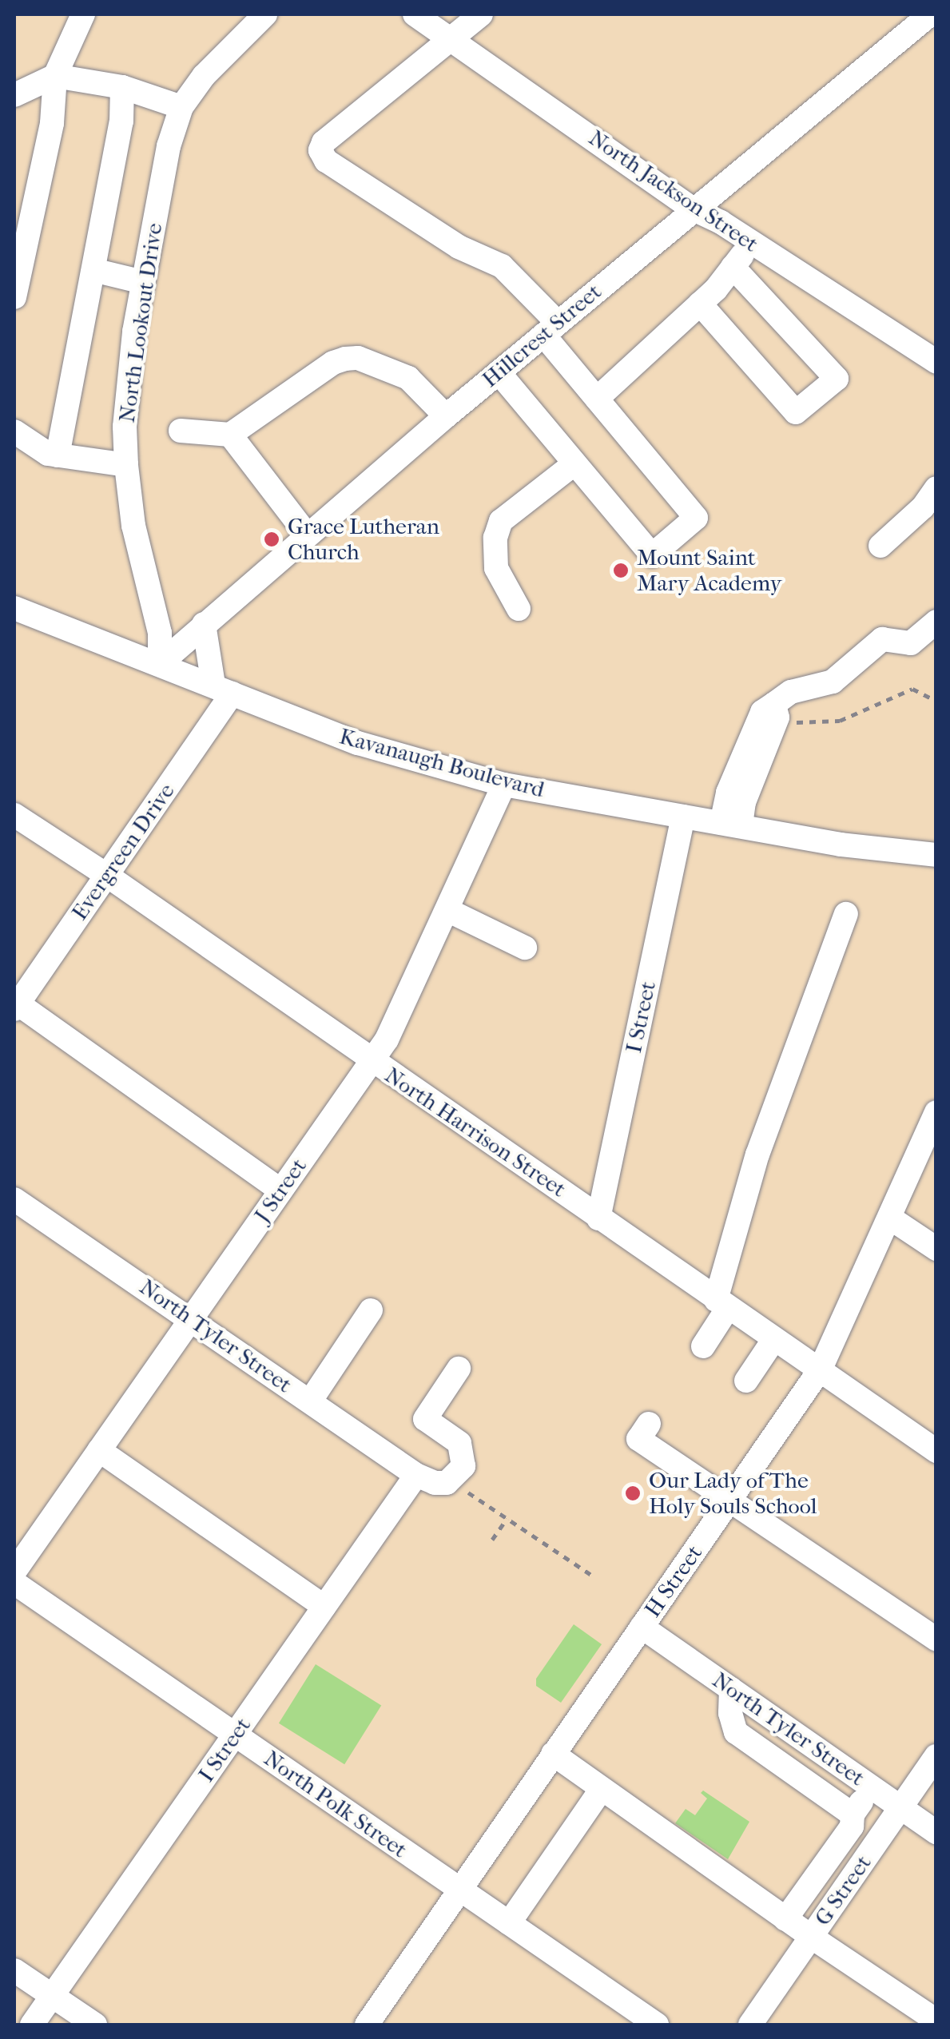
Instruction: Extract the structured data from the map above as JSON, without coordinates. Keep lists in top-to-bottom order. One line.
{"streets":{"street":["North Jackson Street","North Lookout Drive","Hillcrest Street","Kavanaugh Boulevard","Evergreen Drive","I Street","North Harrison Street","J Street","North Tyler Street","H Street","North Polk Street","G Street"]},"crossings":[["North Jackson Street","Hillcrest Street"],["North Lookout Drive","Hillcrest Street"],["North Lookout Drive","Kavanaugh Boulevard"],["Hillcrest Street","Kavanaugh Boulevard"],["Kavanaugh Boulevard","Evergreen Drive"],["Kavanaugh Boulevard","I Street"],["Kavanaugh Boulevard","J Street"],["Evergreen Drive","North Harrison Street"],["I Street","North Harrison Street"],["I Street","North Tyler Street"],["I Street","North Polk Street"],["North Harrison Street","J Street"],["North Harrison Street","H Street"],["J Street","North Tyler Street"],["North Tyler Street","H Street"],["North Tyler Street","G Street"],["H Street","North Polk Street"]],"places":["Grace Lutheran Church","Mount Saint Mary Academy","Our Lady of The Holy Souls School"]}
